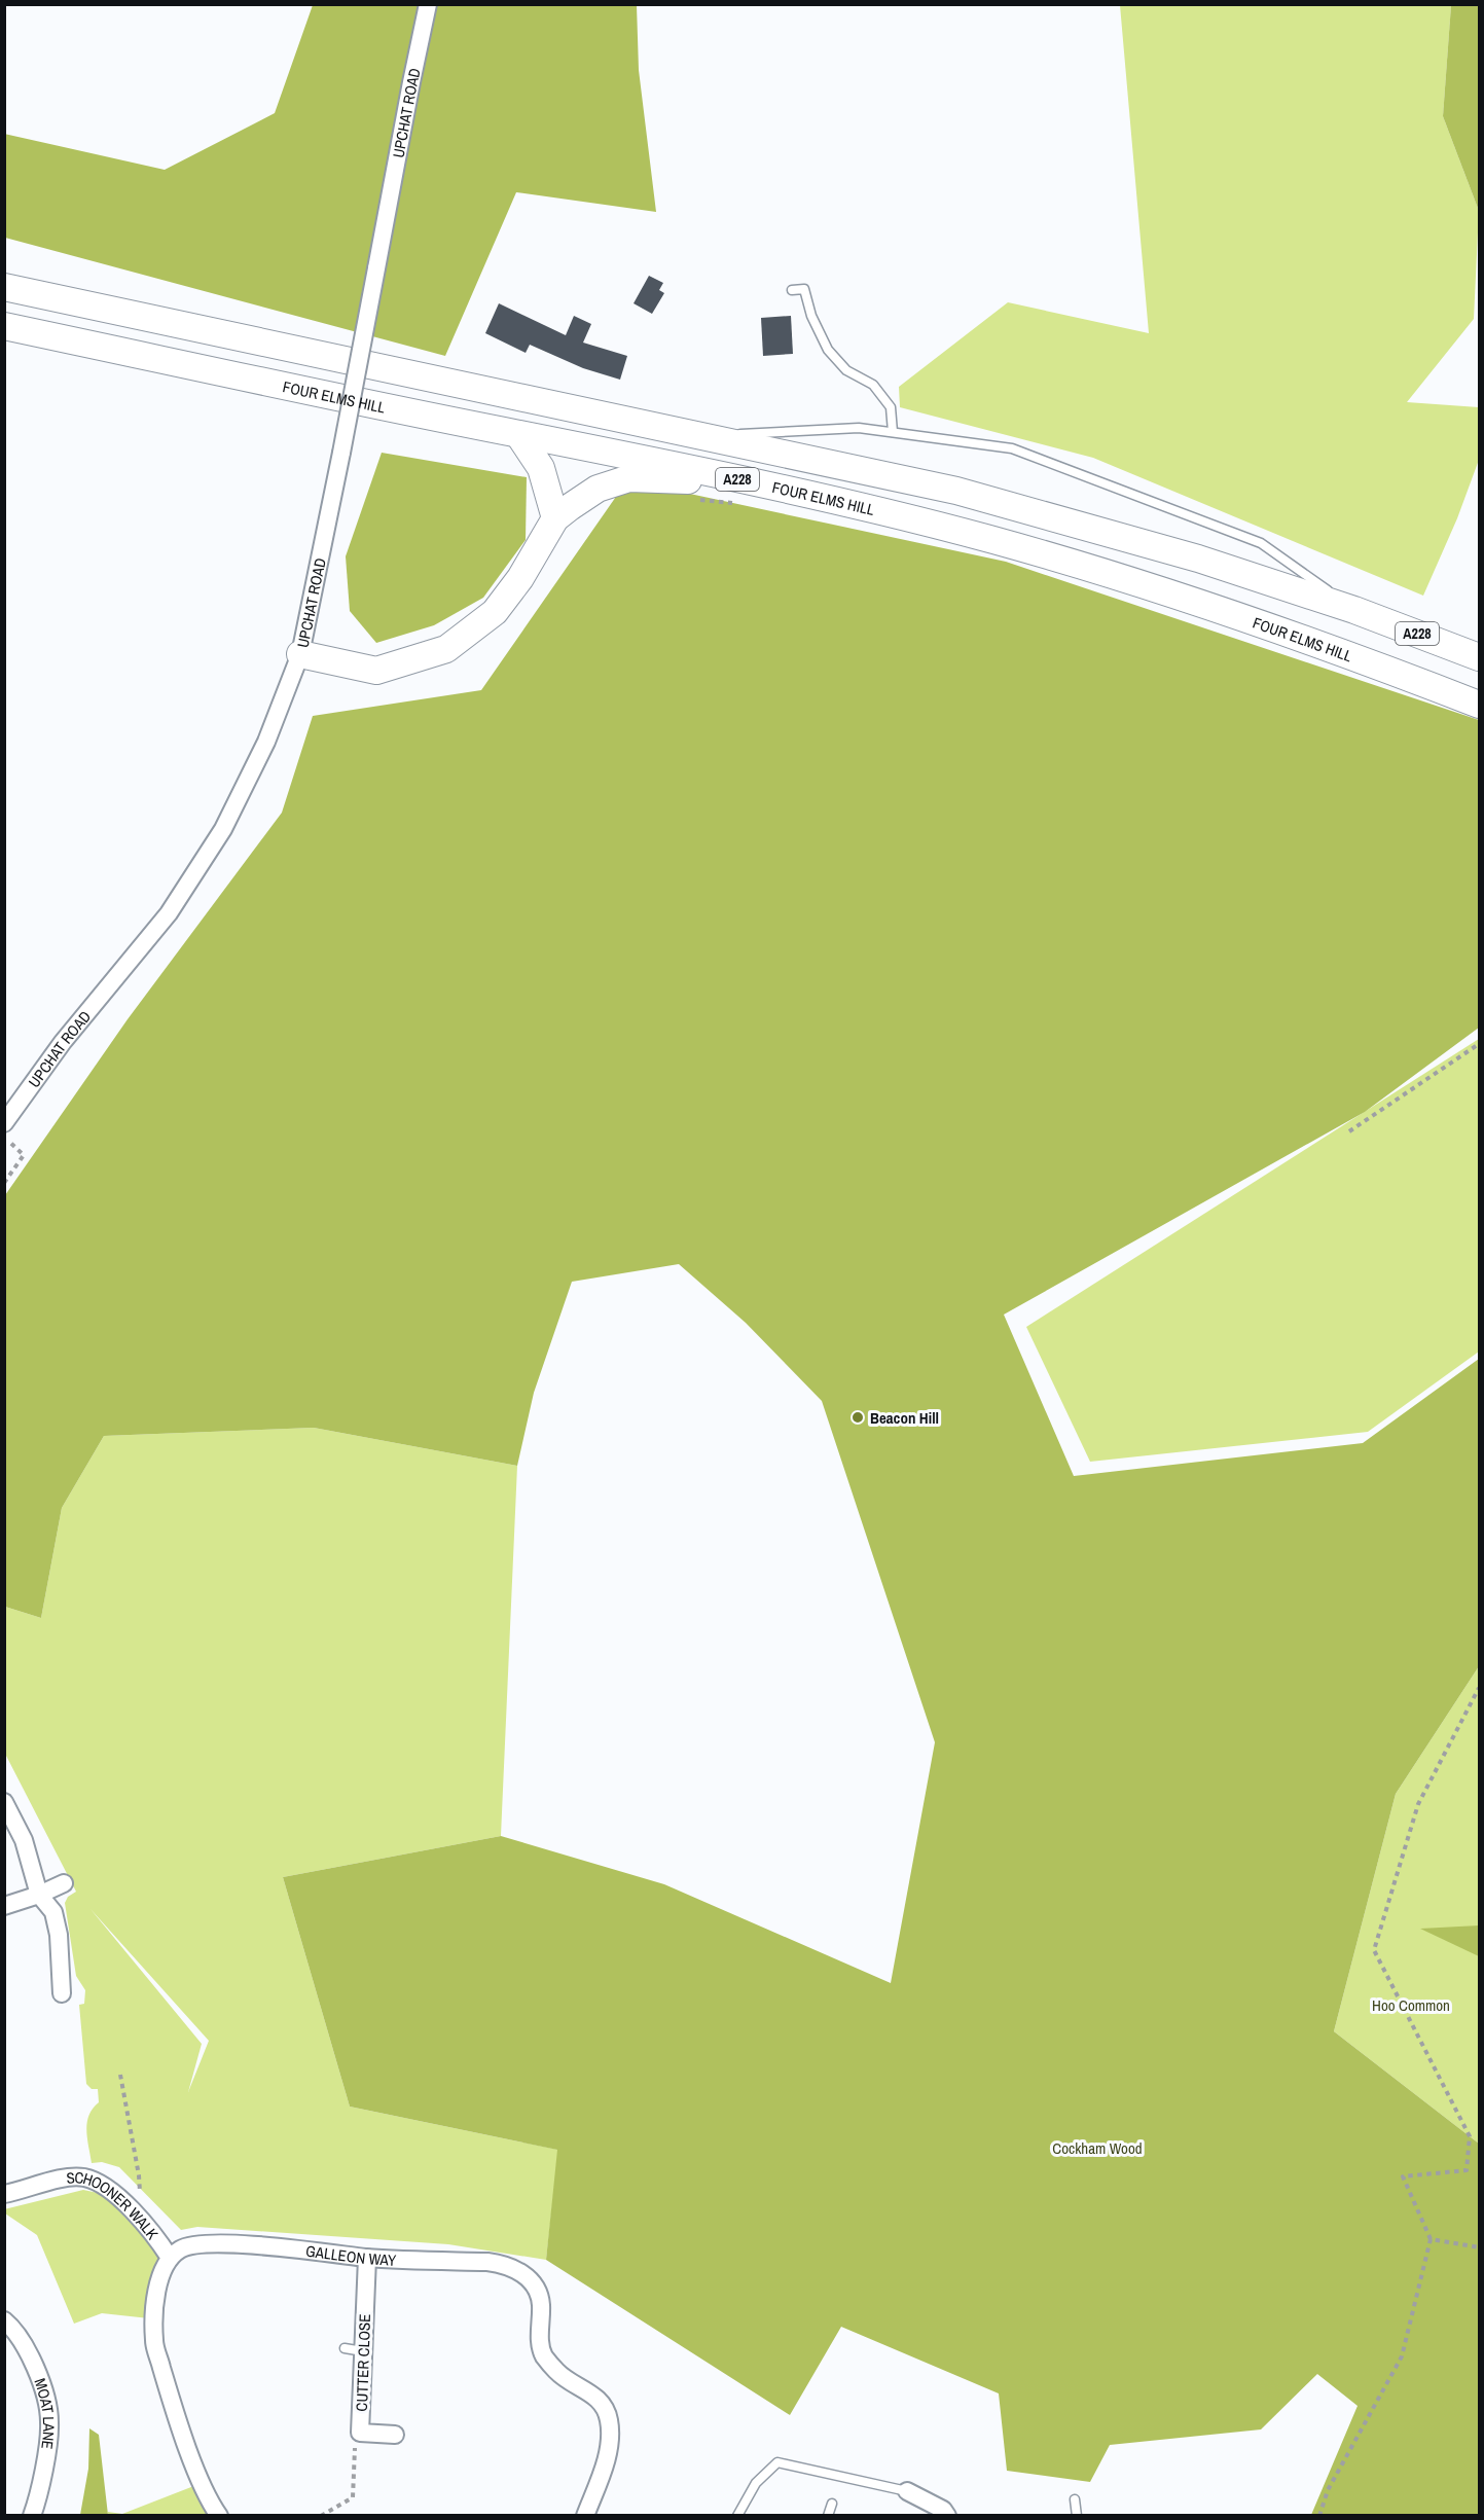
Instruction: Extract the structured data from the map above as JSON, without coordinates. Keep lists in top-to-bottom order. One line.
{"streets":{"main road":["FOUR ELMS HILL","A228"],"street":["UPCHAT ROAD","SCHOONER WALK","GALLEON WAY","CUTTER CLOSE","MOAT LANE"]},"crossings":[["SCHOONER WALK","GALLEON WAY"],["GALLEON WAY","CUTTER CLOSE"]],"parks":["Hoo Common","Cockham Wood"],"places":["Beacon Hill"]}
